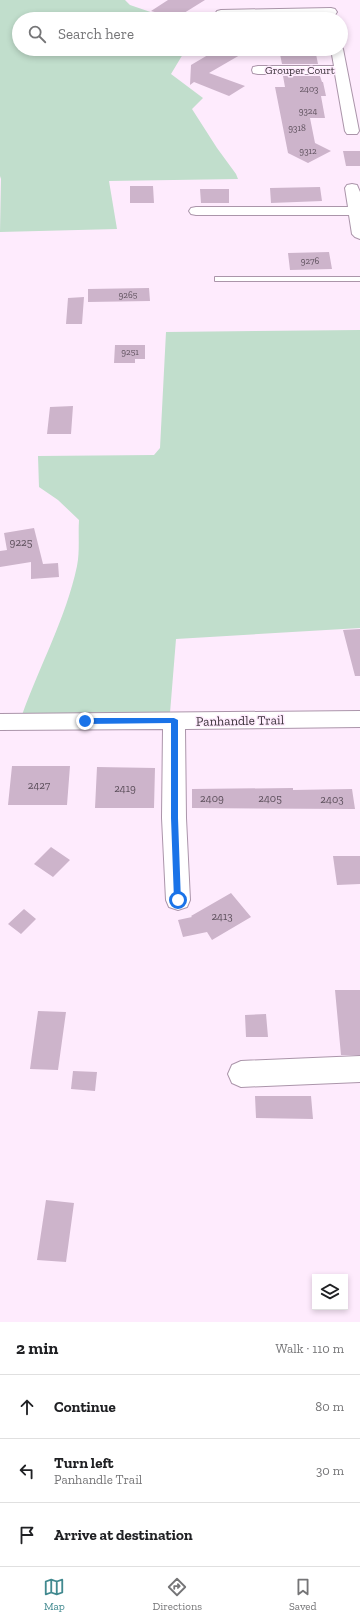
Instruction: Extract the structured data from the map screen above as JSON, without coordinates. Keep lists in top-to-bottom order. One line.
{"streets":{"street":["Grouper Court","Panhandle Trail"]},"house_numbers":["2403","9324","9318","9312","9276","9265","9251","9225","2427","2419","2409","2405","2403","2413"],"page":{"search":"Search here","heading":["2 min","Walk · 110 m"],"list":[["Continue","80 m"],["Turn left","Panhandle Trail","30 m"],"Arrive at destination"],"nav":["Map","Directions","Saved"]}}
